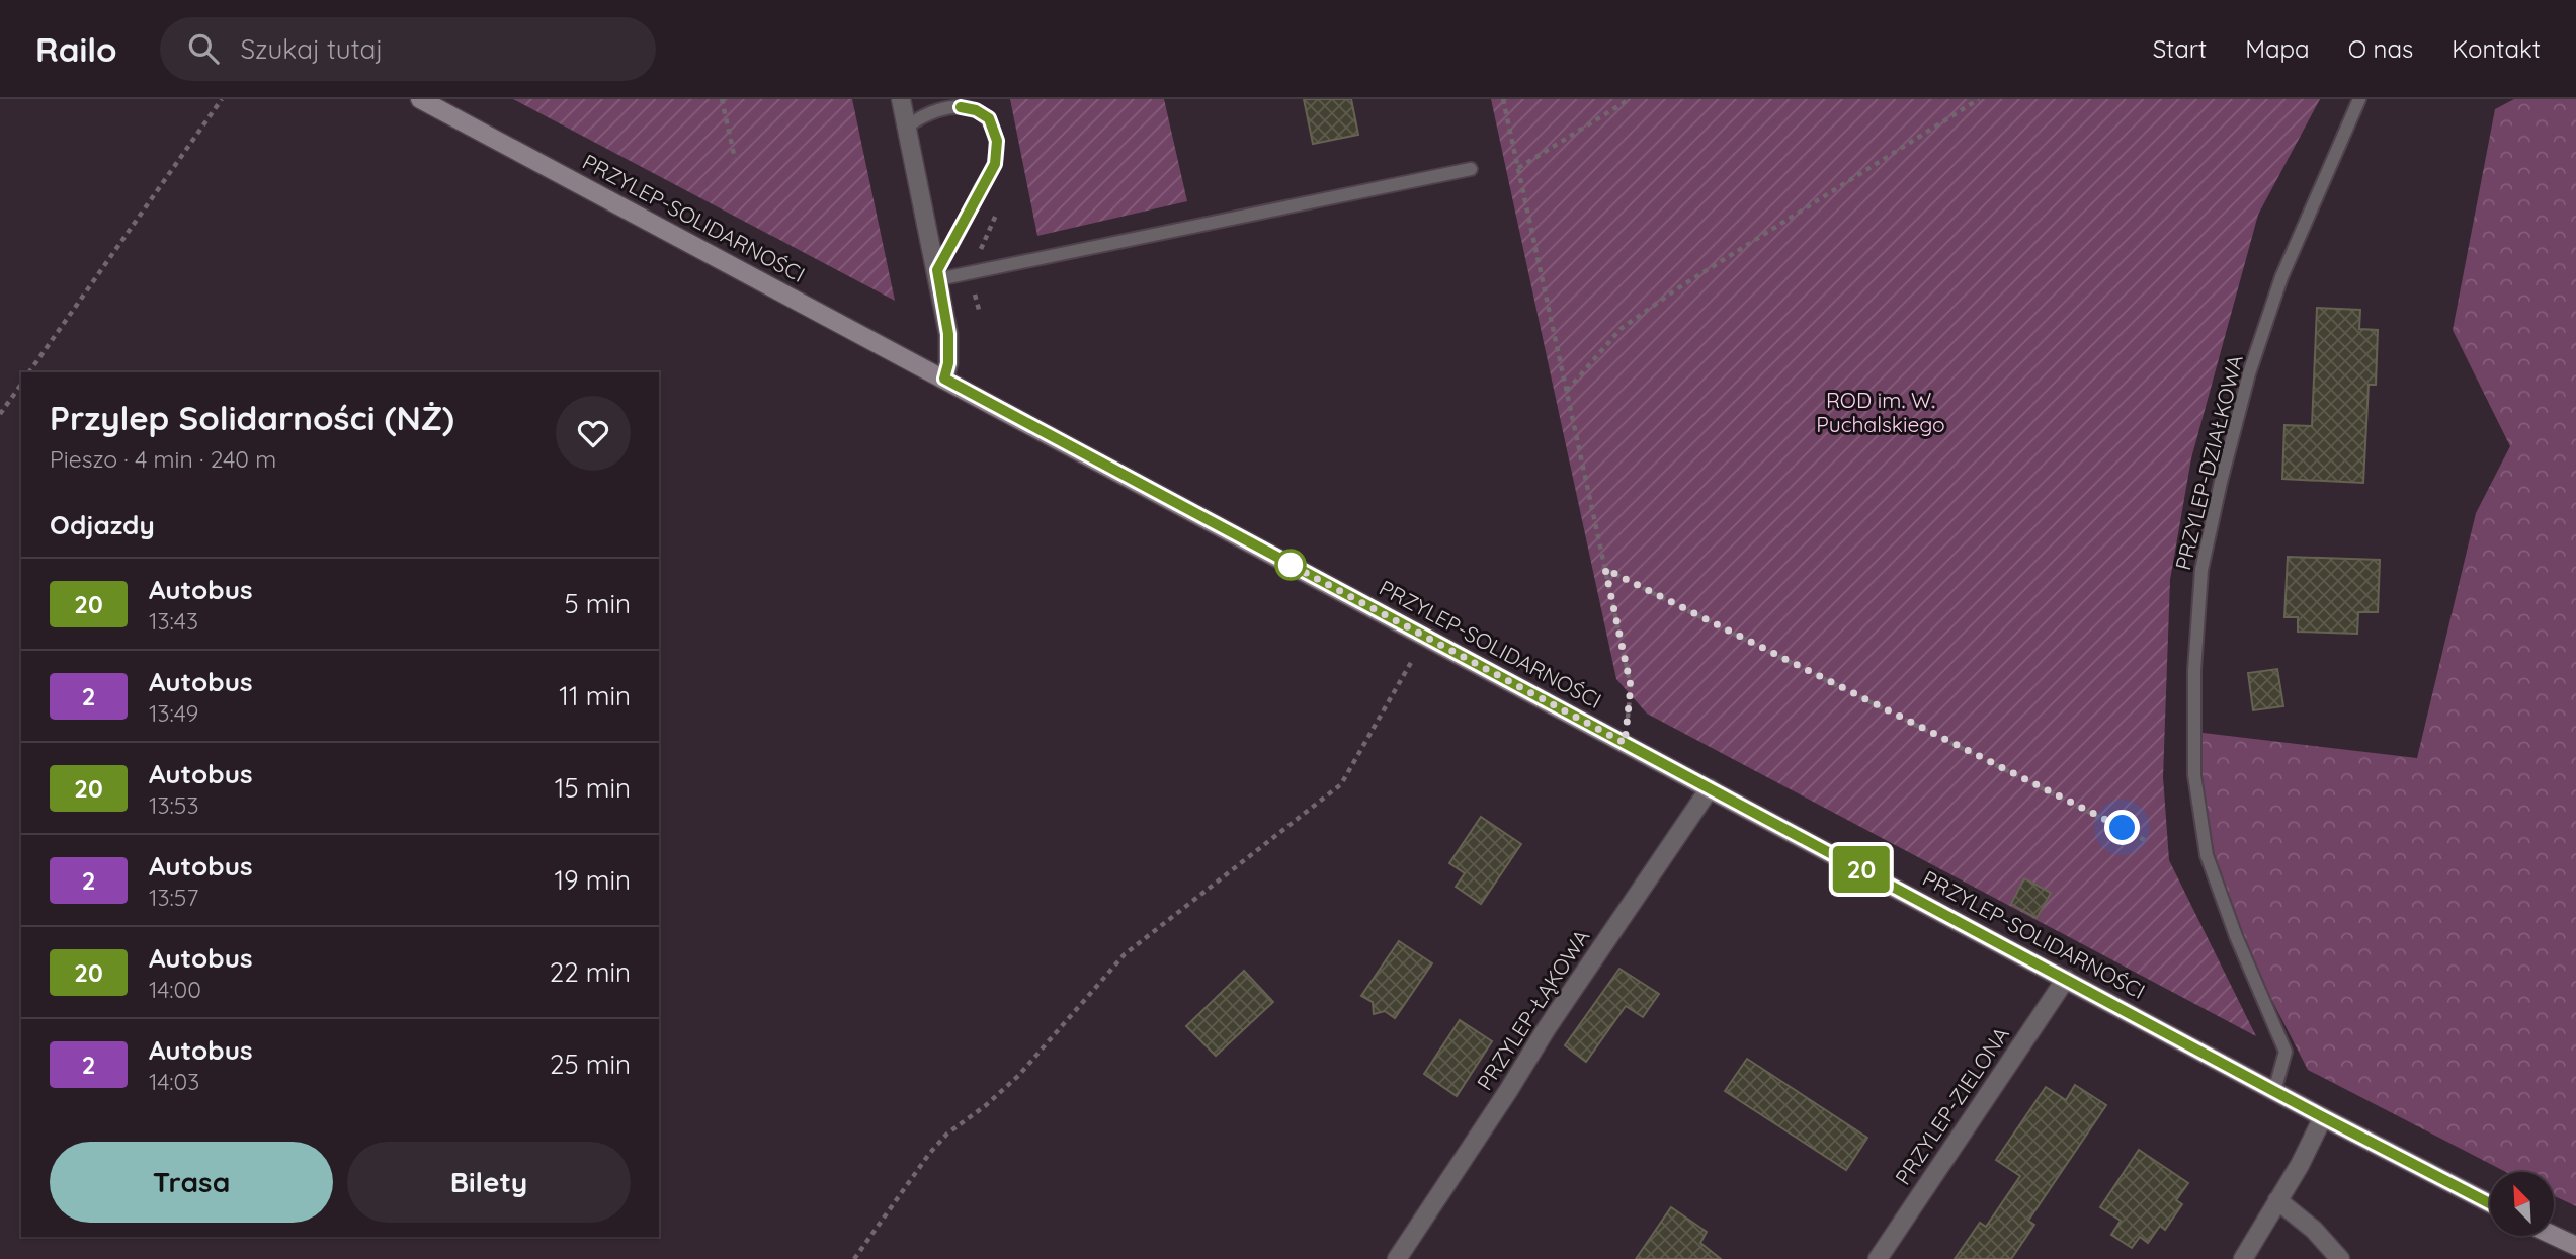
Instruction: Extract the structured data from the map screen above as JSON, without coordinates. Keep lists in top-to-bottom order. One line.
{"streets":{"main road":["PRZYLEP-SOLIDARNOŚCI"],"street":["PRZYLEP-ŁĄKOWA","PRZYLEP-ZIELONA"],"lane":["PRZYLEP-DZIAŁKOWA"]},"crossings":[["PRZYLEP-SOLIDARNOŚCI","PRZYLEP-DZIAŁKOWA"],["PRZYLEP-SOLIDARNOŚCI","PRZYLEP-ŁĄKOWA"],["PRZYLEP-SOLIDARNOŚCI","PRZYLEP-ZIELONA"]],"parks":["ROD im. W. Puchalskiego"],"lines":["bus line 20"],"north":"top left","page":{"header":"Railo","search":"Szukaj tutaj","nav":["Start","Mapa","O nas","Kontakt"],"on_map":"20","heading":[["Przylep Solidarności (NŻ)","Pieszo · 4 min · 240 m"],"Odjazdy"],"list":[{"mark":"20","name":"Autobus","note":"13:43","value":"5 min"},{"mark":"2","name":"Autobus","note":"13:49","value":"11 min"},{"mark":"20","name":"Autobus","note":"13:53","value":"15 min"},{"mark":"2","name":"Autobus","note":"13:57","value":"19 min"},{"mark":"20","name":"Autobus","note":"14:00","value":"22 min"},{"mark":"2","name":"Autobus","note":"14:03","value":"25 min"}],"buttons":["Trasa","Bilety"]}}
